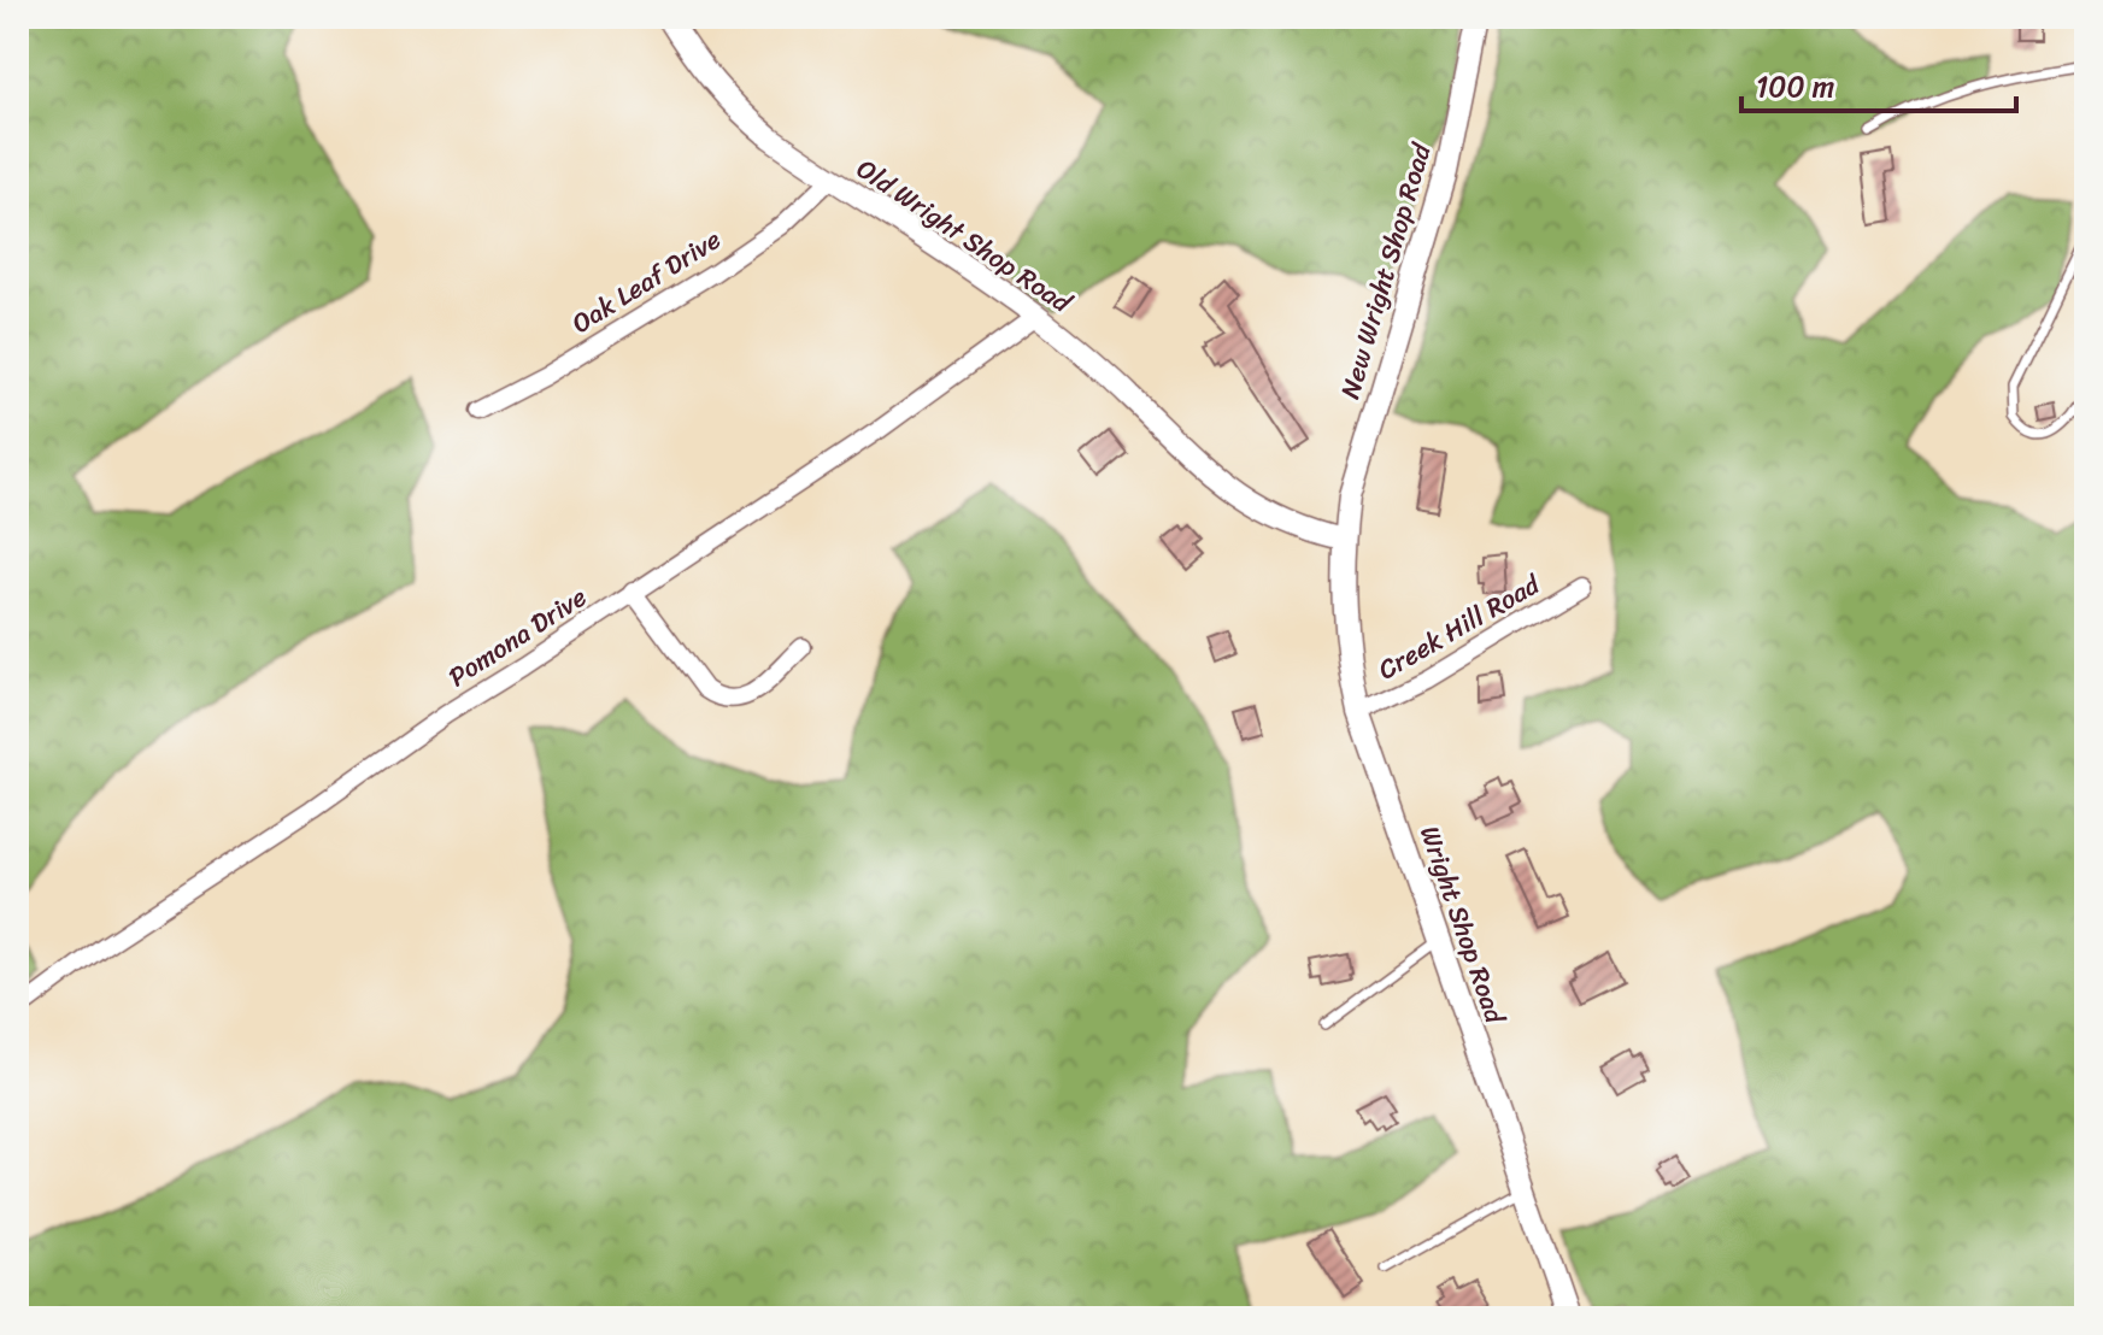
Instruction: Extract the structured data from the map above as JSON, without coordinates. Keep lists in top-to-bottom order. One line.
{"streets":{"street":["Old Wright Shop Road","New Wright Shop Road","Oak Leaf Drive","Creek Hill Road","Pomona Drive","Wright Shop Road"]},"crossings":[["Old Wright Shop Road","New Wright Shop Road"],["Old Wright Shop Road","Oak Leaf Drive"],["Old Wright Shop Road","Pomona Drive"],["Old Wright Shop Road","Wright Shop Road"],["New Wright Shop Road","Wright Shop Road"],["Creek Hill Road","Wright Shop Road"]],"scale_bar":"100 m"}
